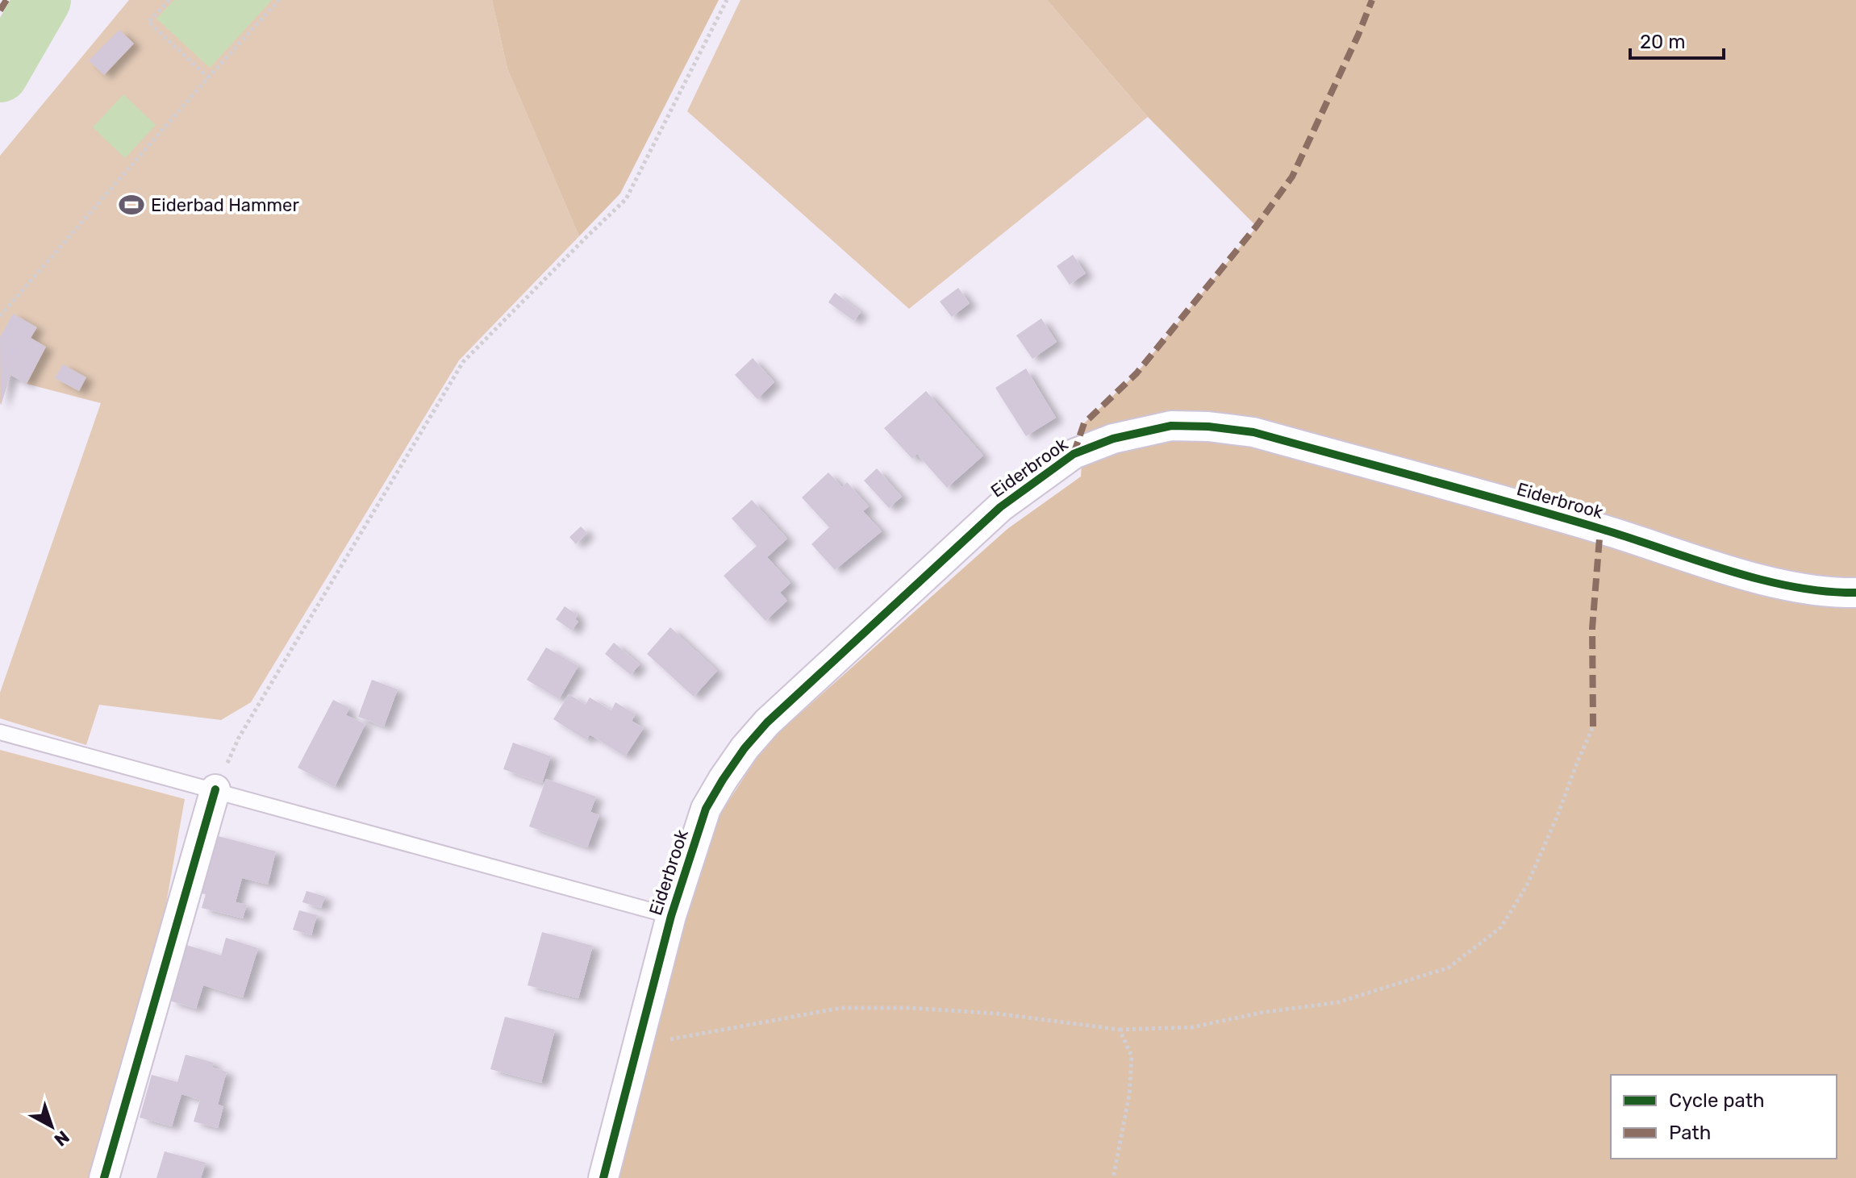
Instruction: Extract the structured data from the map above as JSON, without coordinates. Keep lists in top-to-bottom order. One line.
{"streets":{"street":["Eiderbrook"]},"places":{"sports":["Eiderbad Hammer"]},"legend":["Cycle path","Path"],"scale_bar":"20 m","north":"bottom right"}
